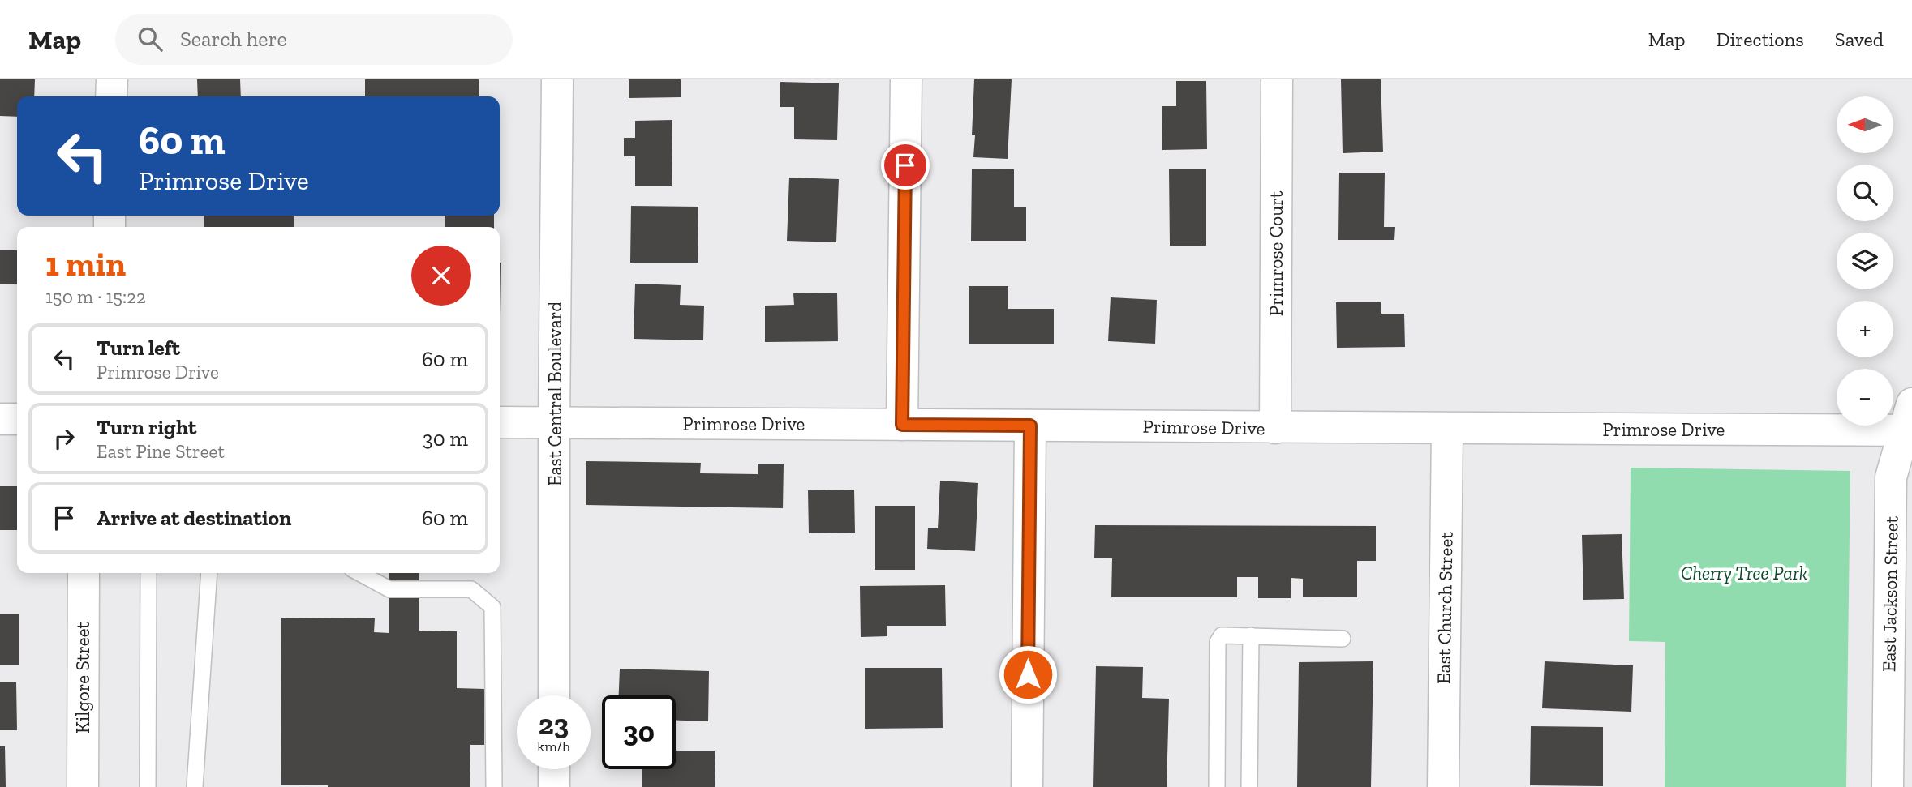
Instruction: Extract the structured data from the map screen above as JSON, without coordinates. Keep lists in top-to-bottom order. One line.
{"streets":{"street":["Primrose Court","East Central Boulevard","Primrose Drive","East Jackson Street","East Church Street","Kilgore Street"]},"crossings":[["Primrose Court","Primrose Drive"],["East Central Boulevard","Primrose Drive"],["Primrose Drive","East Jackson Street"],["Primrose Drive","East Church Street"]],"parks":["Cherry Tree Park"],"north":"left","page":{"header":"Map","search":"Search here","nav":["Map","Directions","Saved"],"map_buttons":["+","−"],"turn":["60 m","Primrose Drive"],"heading":["1 min","150 m · 15:22"],"list":[{"name":"Turn left","note":"Primrose Drive","value":"60 m"},{"name":"Turn right","note":"East Pine Street","value":"30 m"},{"name":"Arrive at destination","value":"60 m"}],"speed":"23 km/h","limit":"30"}}
